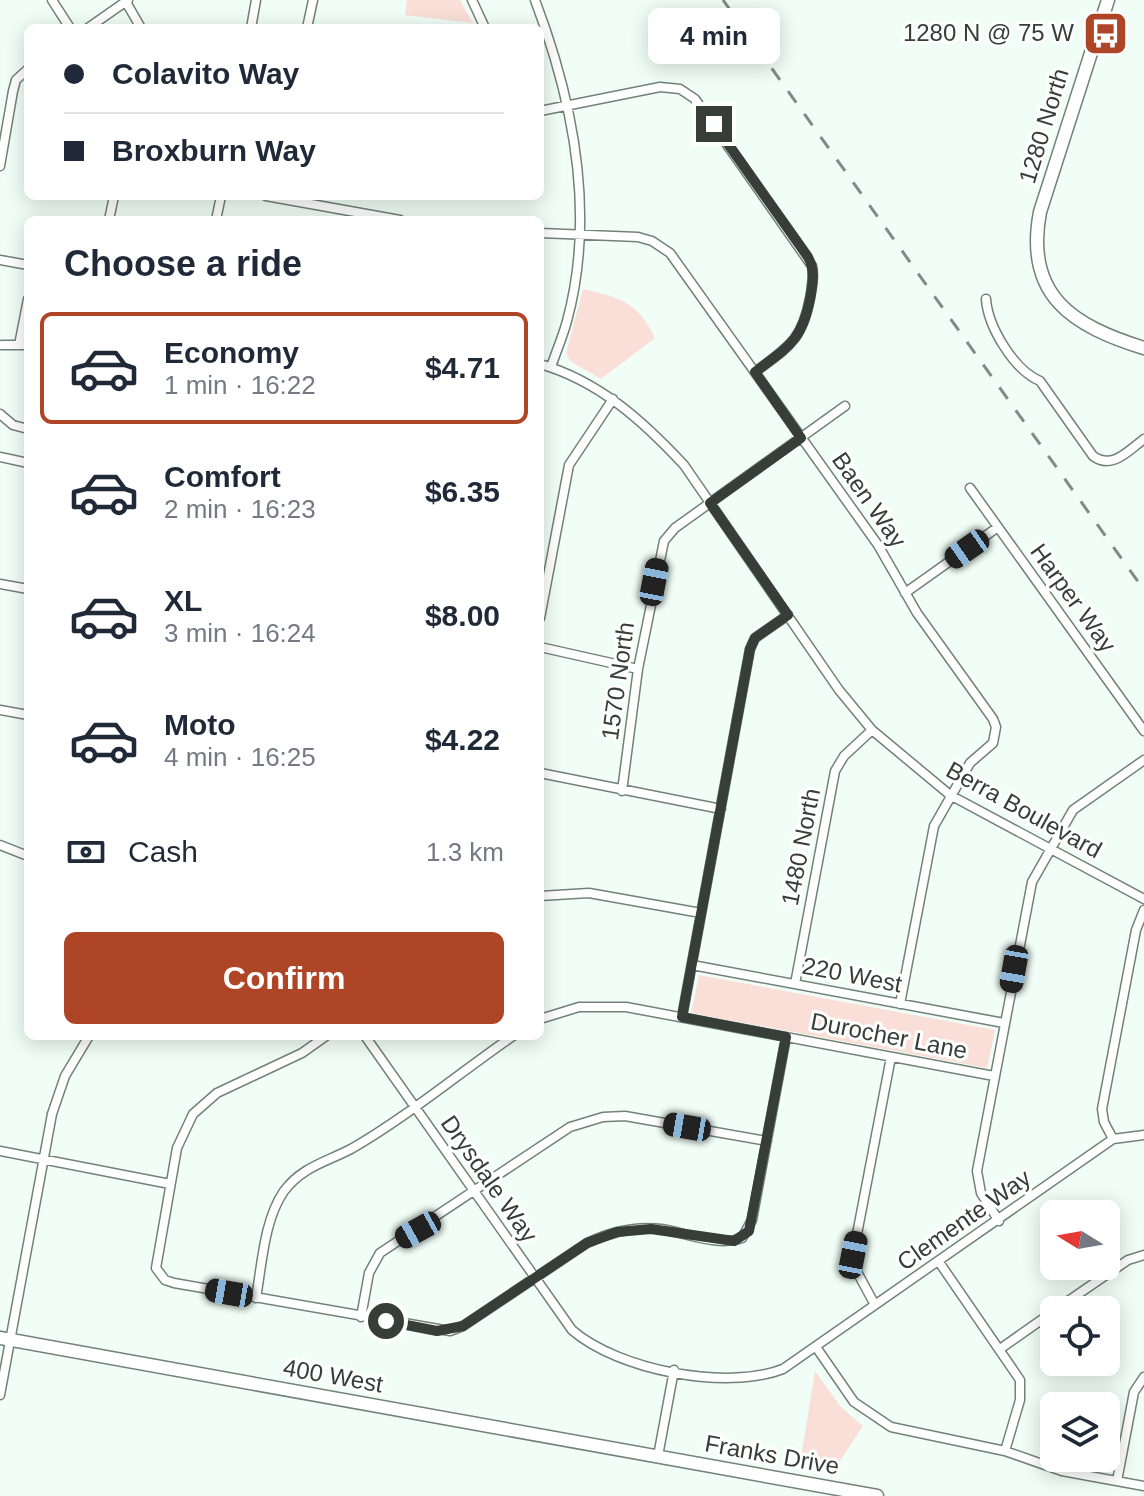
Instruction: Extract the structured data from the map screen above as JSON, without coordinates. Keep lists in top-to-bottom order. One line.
{"streets":{"street":["1280 North","Baen Way","Harper Way","1570 North","Berra Boulevard","1480 North","220 West","Durocher Lane","Drysdale Way","Clemente Way","400 West","Franks Drive"]},"crossings":[["Baen Way","1570 North"],["Baen Way","Berra Boulevard"],["1570 North","Berra Boulevard"],["Berra Boulevard","1480 North"],["1480 North","220 West"],["Drysdale Way","Clemente Way"],["400 West","Franks Drive"]],"places":{"bus stop":["1280 N @ 75 W"]},"north":"left","page":{"bubble":"4 min","banner":["Colavito Way","Broxburn Way"],"heading":"Choose a ride","list":[{"name":"Economy","note":"1 min · 16:22","value":"$4.71"},{"name":"Comfort","note":"2 min · 16:23","value":"$6.35"},{"name":"XL","note":"3 min · 16:24","value":"$8.00"},{"name":"Moto","note":"4 min · 16:25","value":"$4.22"}],"pay":["Cash","1.3 km"],"buttons":"Confirm"}}
